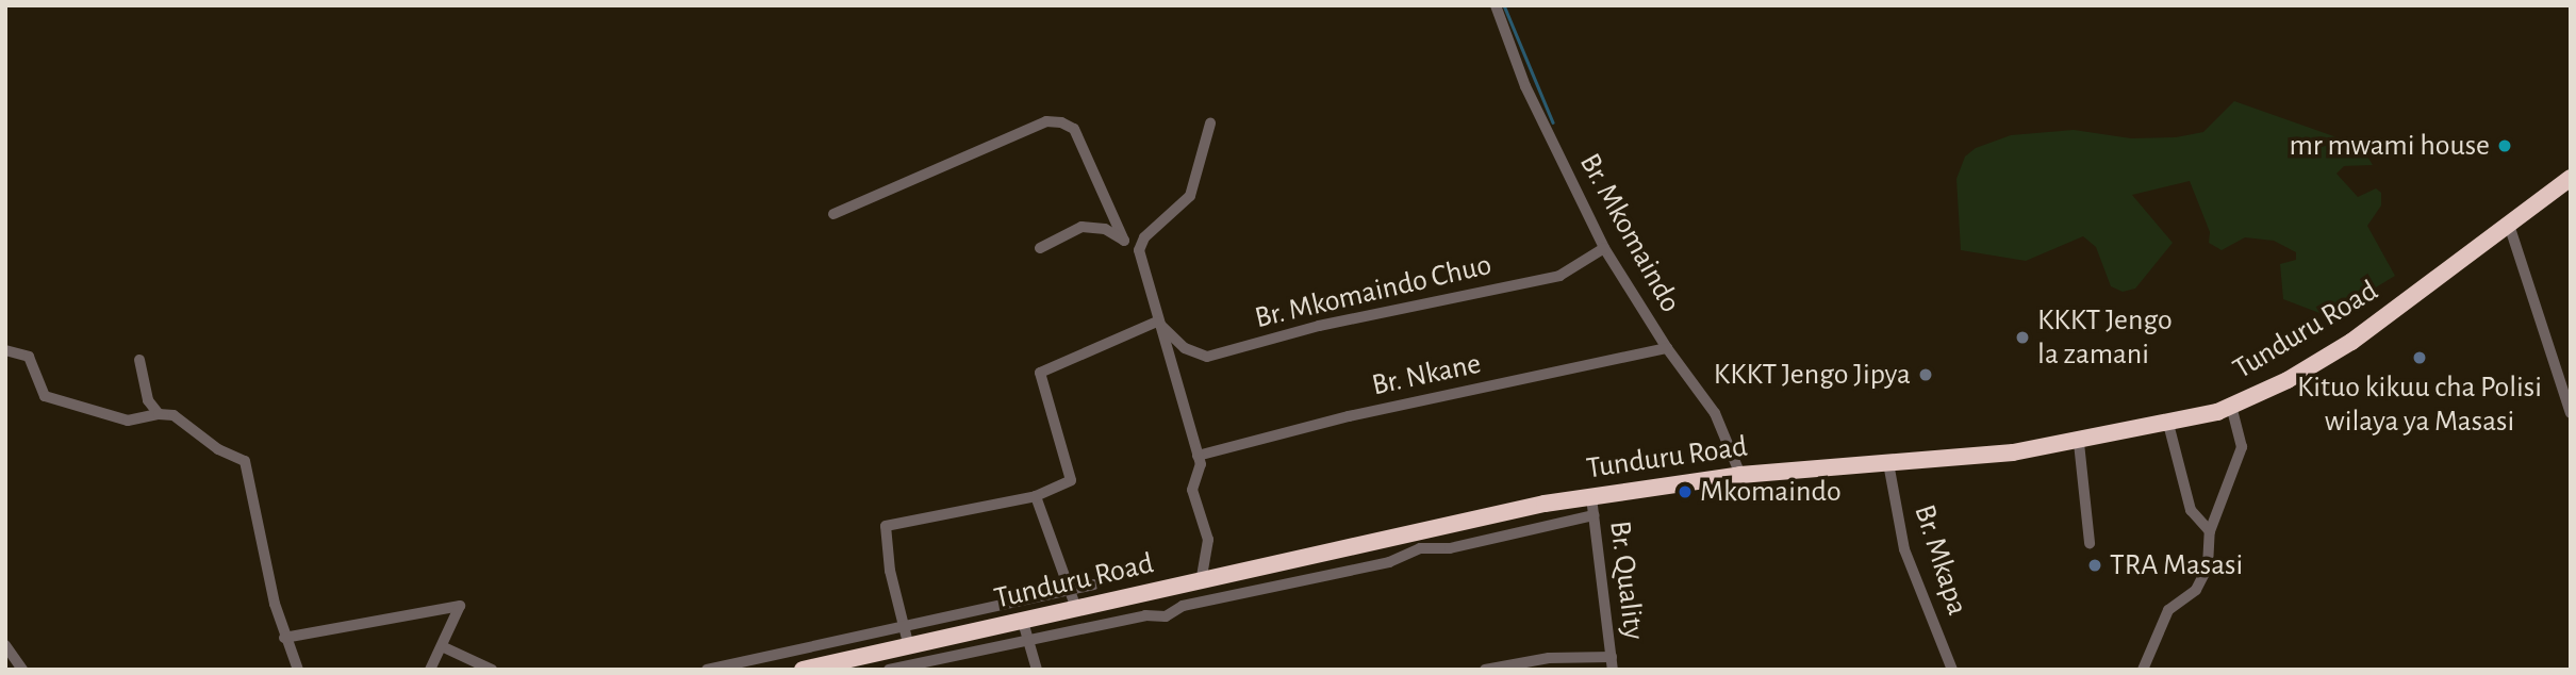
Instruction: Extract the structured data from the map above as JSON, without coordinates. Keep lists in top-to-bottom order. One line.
{"streets":{"highway":["Tunduru Road"],"street":["Br. Mkomaindo","Br. Mkomaindo Chuo","Br. Nkane","Br. Mkapa","Br. Quality"]},"crossings":[["Br. Mkomaindo","Br. Mkomaindo Chuo"],["Br. Mkomaindo","Tunduru Road"],["Br. Mkomaindo","Br. Nkane"],["Tunduru Road","Br. Mkapa"],["Tunduru Road","Br. Quality"]],"places":["mr mwami house","KKKT Jengo la zamani","Kituo kikuu cha Polisi wilaya ya Masasi","KKKT Jengo Jipya","Mkomaindo","TRA Masasi"]}
